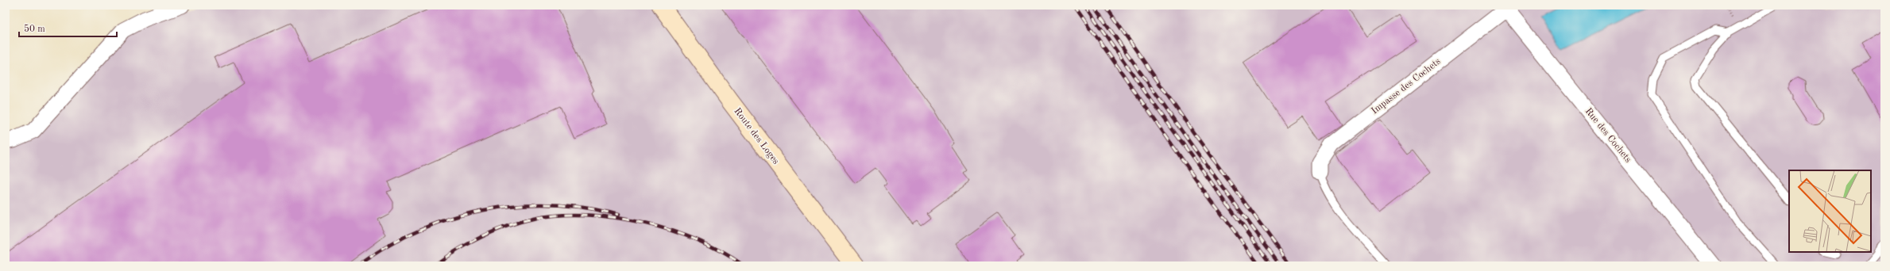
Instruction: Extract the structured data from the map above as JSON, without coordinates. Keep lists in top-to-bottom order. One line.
{"streets":{"street":["Impasse des Cochets","Rue des Cochets","Route des Loges"]},"crossings":[["Impasse des Cochets","Rue des Cochets"]],"scale_bar":"50 m"}
